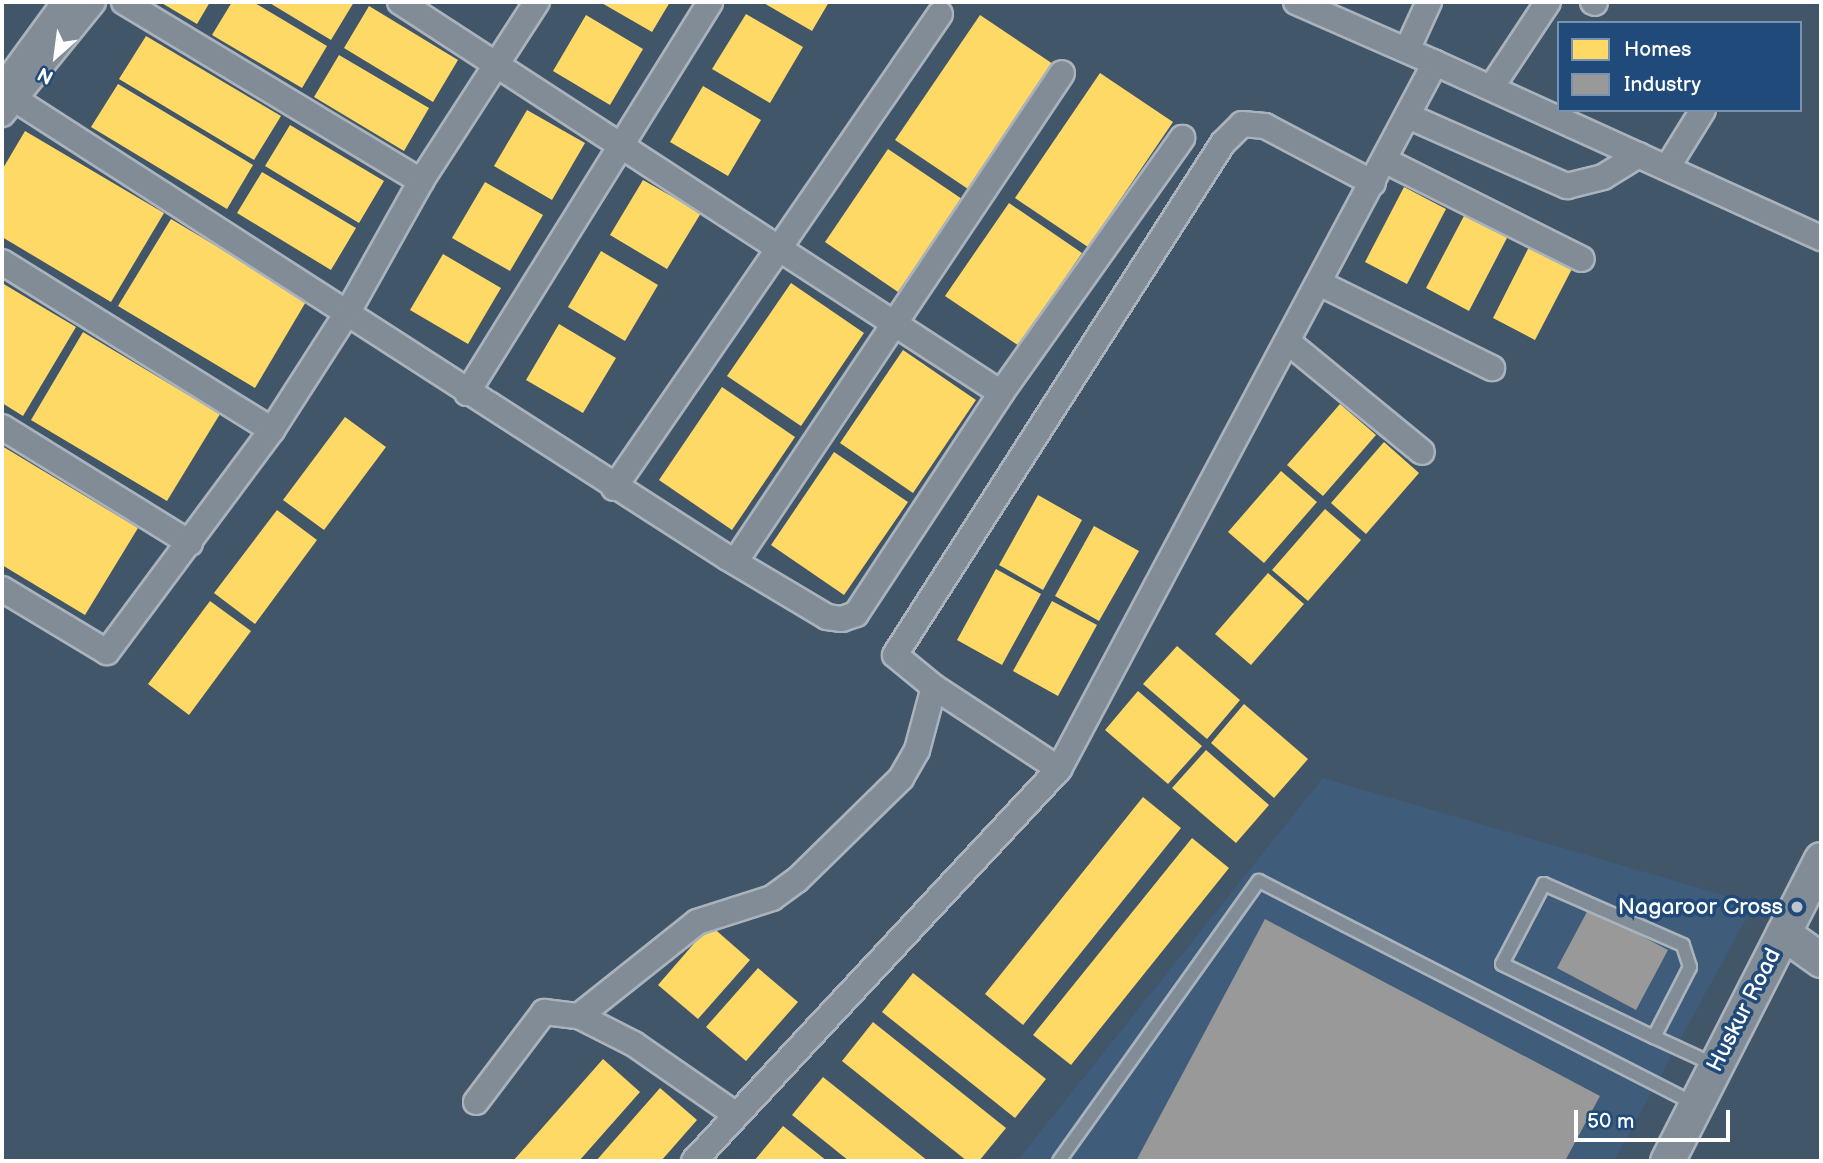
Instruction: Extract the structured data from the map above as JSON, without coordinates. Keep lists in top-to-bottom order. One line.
{"streets":{"street":["Huskur Road"]},"places":["Nagaroor Cross"],"legend":["Homes","Industry"],"scale_bar":"50 m","north":"bottom left"}
